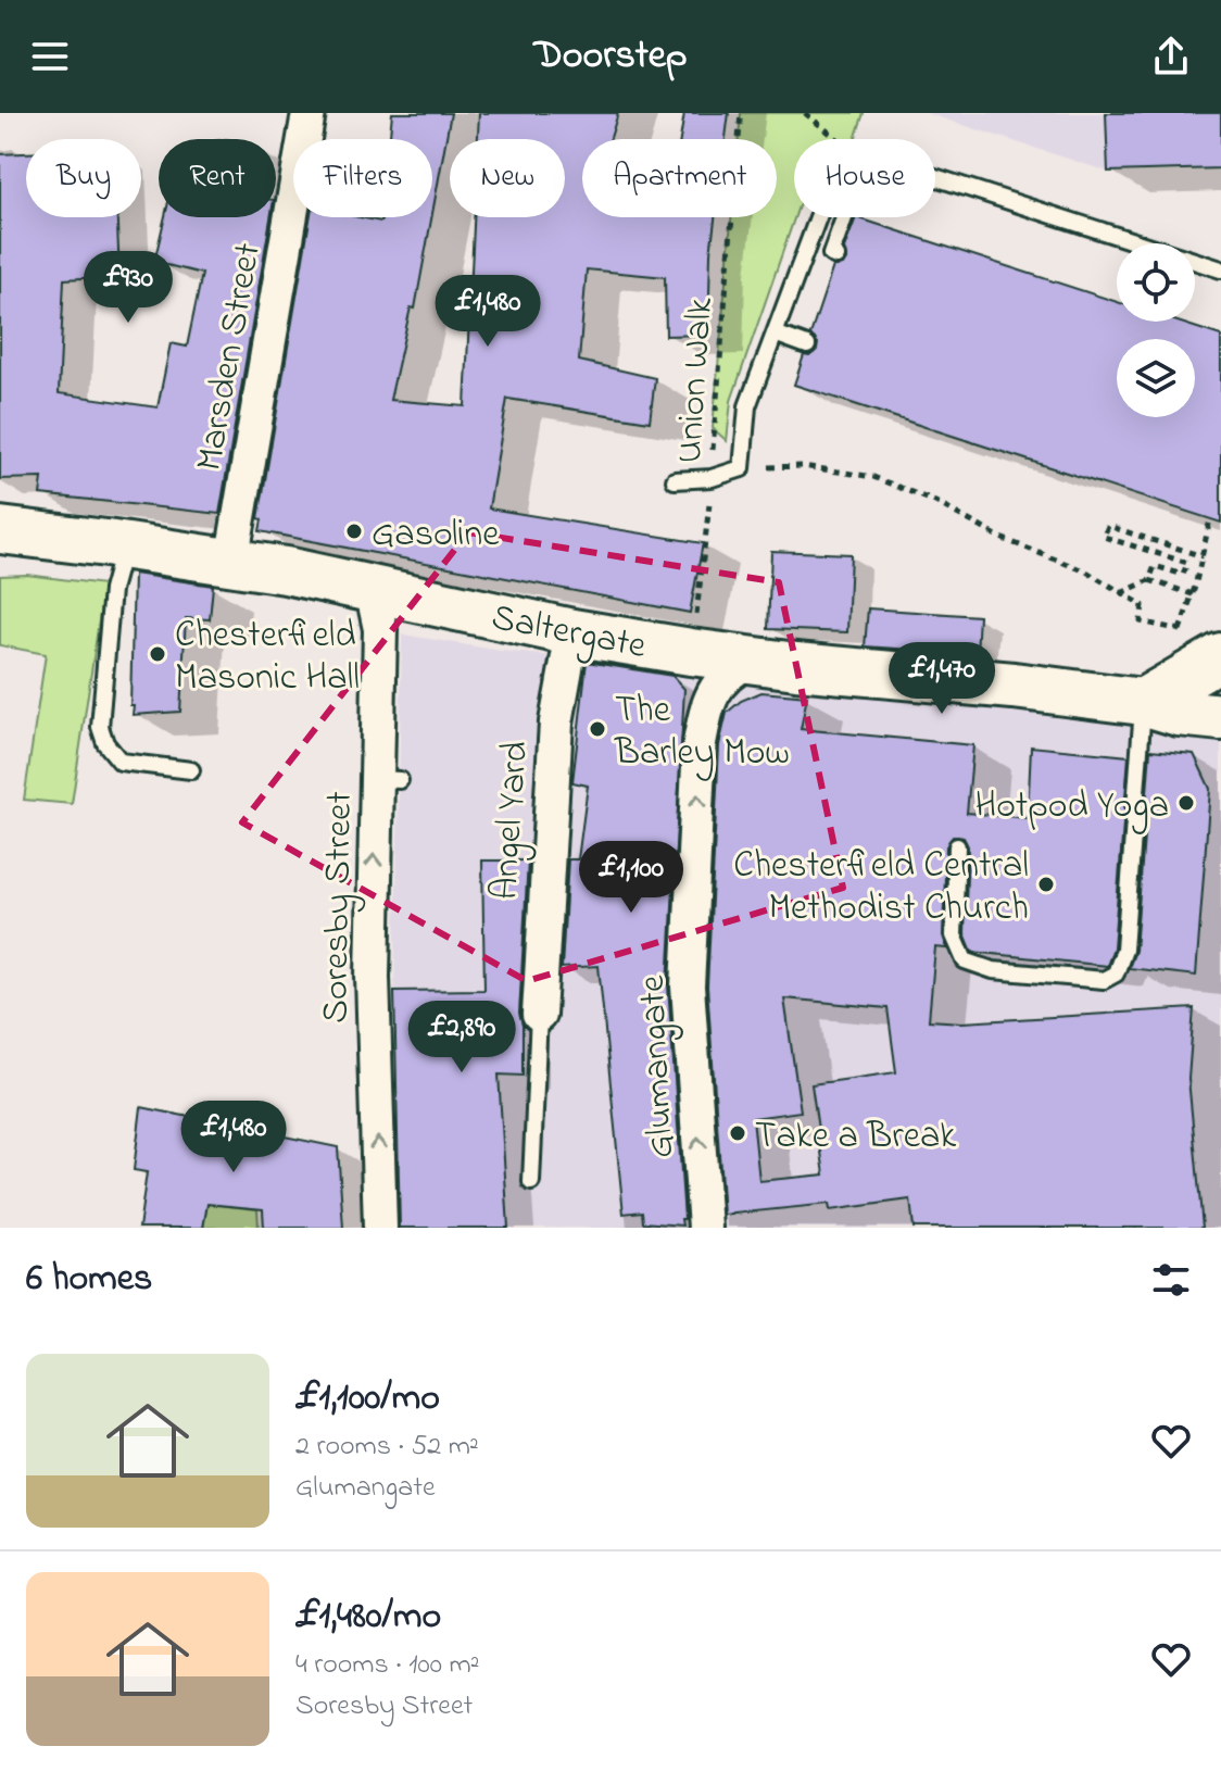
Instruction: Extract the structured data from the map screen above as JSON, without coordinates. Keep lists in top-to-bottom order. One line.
{"streets":{"street":["Marsden Street","Saltergate","Angel Yard","Soresby Street","Glumangate"],"path":["Union Walk"]},"crossings":[["Marsden Street","Saltergate"],["Union Walk","Saltergate"],["Saltergate","Angel Yard"],["Saltergate","Soresby Street"],["Saltergate","Glumangate"]],"one_way":["Soresby Street","Glumangate"],"places":["Gasoline","Chesterfield Masonic Hall","The Barley Mow","Hotpod Yoga","Chesterfield Central Methodist Church","Take a Break"],"page":{"header":"Doorstep","chip":["Buy","Rent","Filters","New","Apartment","House"],"price":["£930","£1,480","£1,470","£1,100","£2,890","£1,480"],"heading":"6 homes","list":[{"name":"£1,100/mo","note":"2 rooms · 52 m² · Glumangate"},{"name":"£1,480/mo","note":"4 rooms · 100 m² · Soresby Street"}]}}
